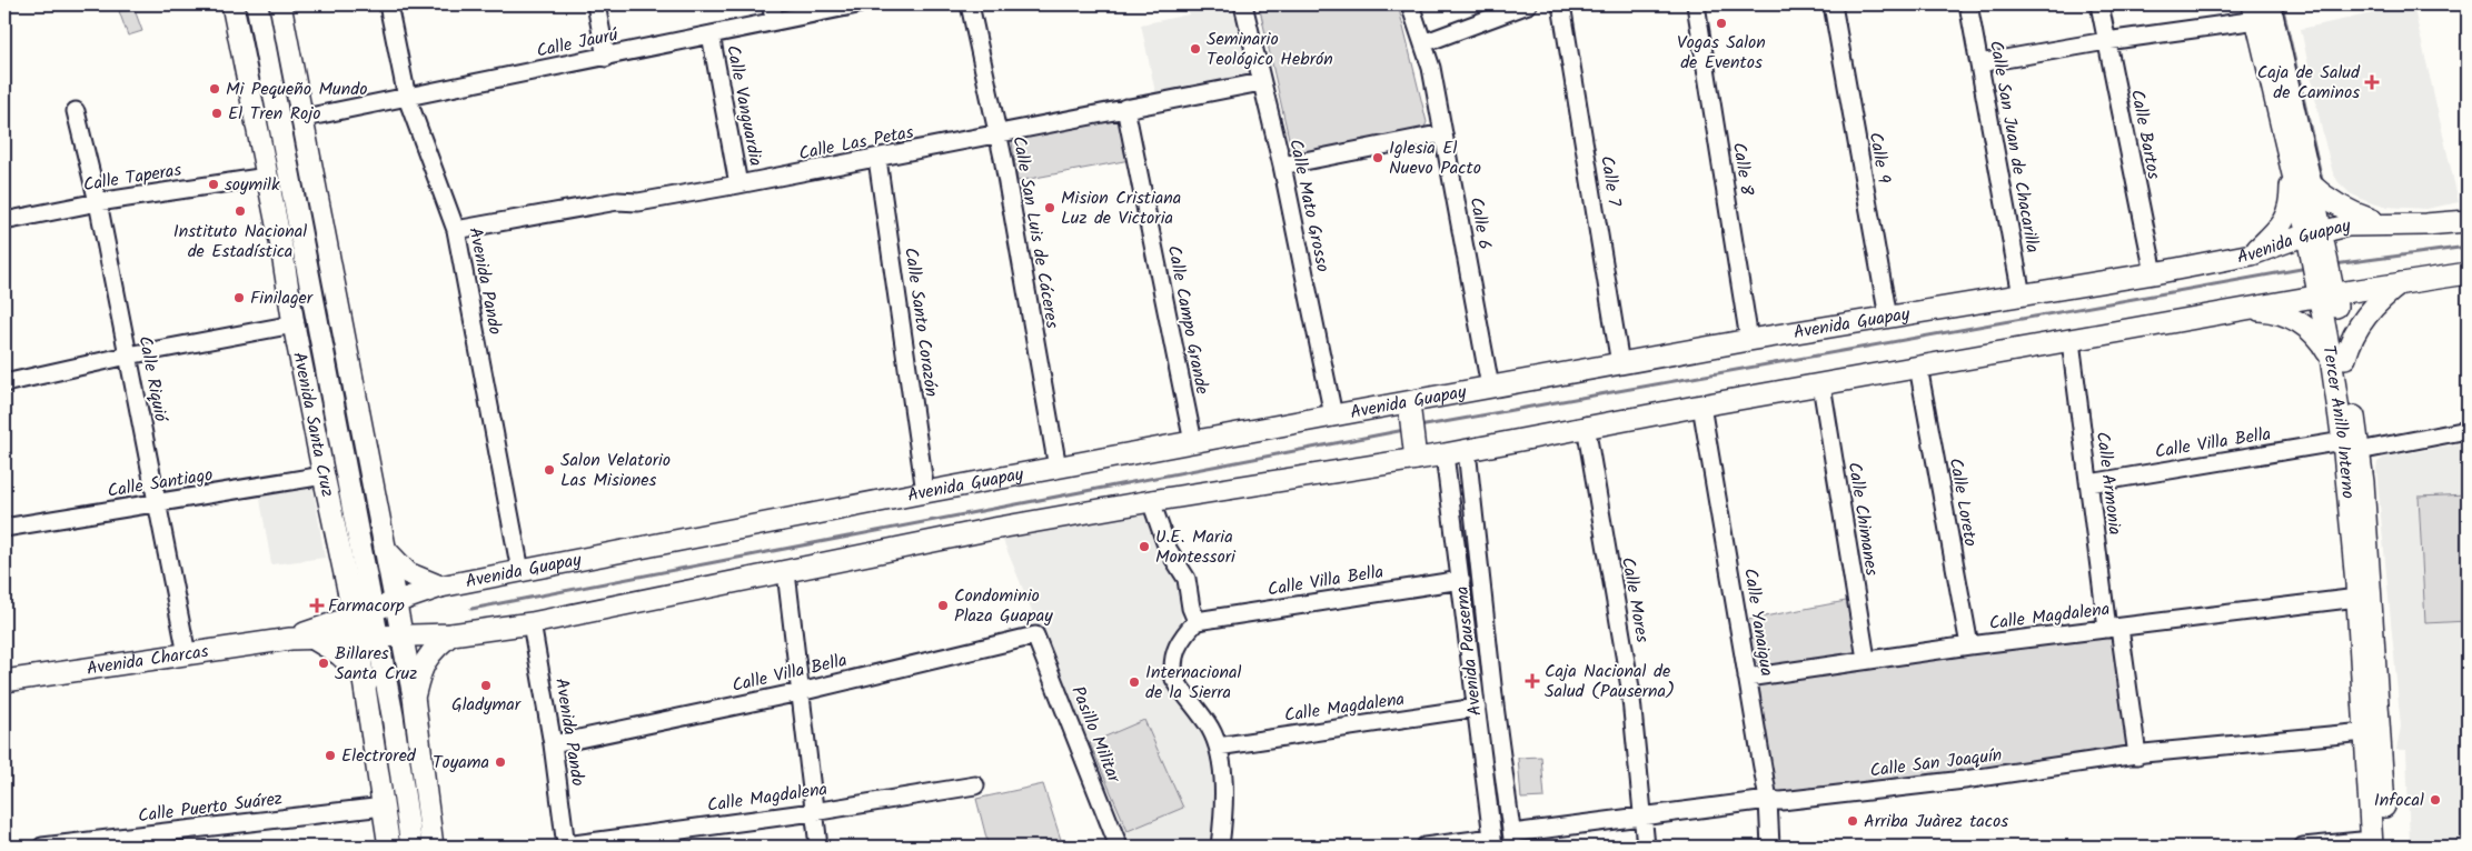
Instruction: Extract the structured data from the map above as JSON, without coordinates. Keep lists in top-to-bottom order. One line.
{"streets":{"main road":["Avenida Guapay","Tercer Anillo Interno","Avenida Santa Cruz","Avenida Charcas"],"street":["Calle Jaurú","Calle Vanguardia","Calle Bartos","Calle Las Petas","Calle San Juan de Chacarilla","Calle 9","Calle 8","Calle Taperas","Calle 7","Calle Mato Grosso","Calle 6","Calle San Luis de Cáceres","Avenida Pando","Calle Campo Grande","Calle Santo Corazón","Calle Riquió","Calle Villa Bella","Calle Santiago","Calle Armonia","Calle Loreto","Calle Chimanes","Calle Mores","Calle Magdalena","Calle Yanaigua","Avenida Pauserna","Pasillo Militar","Calle San Joaquín","Calle Puerto Suárez"]},"crossings":[["Calle Jaurú","Calle Vanguardia"],["Calle Jaurú","Avenida Pando"],["Calle Jaurú","Avenida Santa Cruz"],["Calle Vanguardia","Calle Las Petas"],["Calle Bartos","Avenida Guapay"],["Calle Las Petas","Calle Mato Grosso"],["Calle Las Petas","Calle San Luis de Cáceres"],["Calle Las Petas","Avenida Pando"],["Calle Las Petas","Calle Campo Grande"],["Calle Las Petas","Calle Santo Corazón"],["Calle San Juan de Chacarilla","Avenida Guapay"],["Calle 9","Avenida Guapay"],["Calle 8","Avenida Guapay"],["Calle Taperas","Calle Riquió"],["Calle Taperas","Avenida Santa Cruz"],["Calle 7","Avenida Guapay"],["Calle Mato Grosso","Avenida Guapay"],["Calle 6","Avenida Guapay"],["Calle San Luis de Cáceres","Avenida Guapay"],["Avenida Guapay","Avenida Pando"],["Avenida Guapay","Calle Campo Grande"],["Avenida Guapay","Calle Santo Corazón"],["Avenida Guapay","Tercer Anillo Interno"],["Avenida Guapay","Avenida Santa Cruz"],["Avenida Guapay","Avenida Charcas"],["Avenida Pando","Calle Villa Bella"],["Avenida Pando","Calle Magdalena"],["Calle Riquió","Calle Santiago"],["Calle Riquió","Avenida Charcas"],["Tercer Anillo Interno","Calle Villa Bella"],["Avenida Santa Cruz","Calle Santiago"],["Avenida Santa Cruz","Avenida Charcas"],["Avenida Santa Cruz","Calle Puerto Suárez"],["Calle Villa Bella","Calle Armonia"],["Calle Villa Bella","Avenida Pauserna"],["Calle Villa Bella","Pasillo Militar"],["Calle Armonia","Calle Magdalena"],["Calle Armonia","Calle San Joaquín"],["Calle Loreto","Calle Magdalena"],["Calle Chimanes","Calle Magdalena"],["Calle Mores","Calle San Joaquín"],["Calle Magdalena","Calle Yanaigua"],["Calle Magdalena","Avenida Pauserna"],["Calle Yanaigua","Calle San Joaquín"],["Avenida Pauserna","Calle San Joaquín"]],"places":{"other":["Vogas Salon de Eventos","Seminario Teológico Hebrón","Mi Pequeño Mundo","El Tren Rojo","Iglesia El Nuevo Pacto","soymilk","Mision Cristiana Luz de Victoria","Instituto Nacional de Estadística","Finilager","Salon Velatorio Las Misiones","U.E. Maria Montessori","Condominio Plaza Guapay","Billares Santa Cruz","Internacional de la Sierra","Gladymar","Electrored","Toyama","Infocal","Arriba Juàrez tacos"],"health":["Caja de Salud de Caminos","Farmacorp","Caja Nacional de Salud (Pauserna)"]}}
